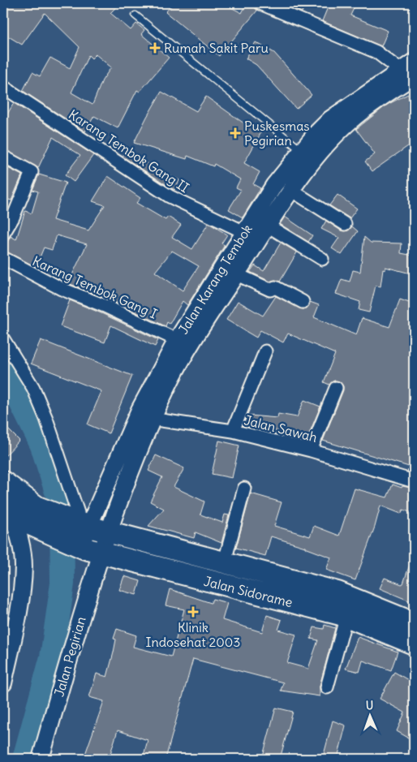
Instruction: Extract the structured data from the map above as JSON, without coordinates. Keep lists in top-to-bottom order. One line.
{"streets":{"highway":["Jalan Sidorame"],"main road":["Jalan Karang Tembok","Jalan Pegirian"],"street":["Karang Tembok Gang II","Karang Tembok Gang I","Jalan Sawah"]},"crossings":[["Karang Tembok Gang II","Jalan Karang Tembok"],["Jalan Karang Tembok","Karang Tembok Gang I"],["Jalan Karang Tembok","Jalan Sawah"],["Jalan Karang Tembok","Jalan Sidorame"],["Jalan Sidorame","Jalan Pegirian"]],"places":{"health":["Rumah Sakit Paru","Puskesmas Pegirian","Klinik Indosehat 2003"]},"north":"top"}
